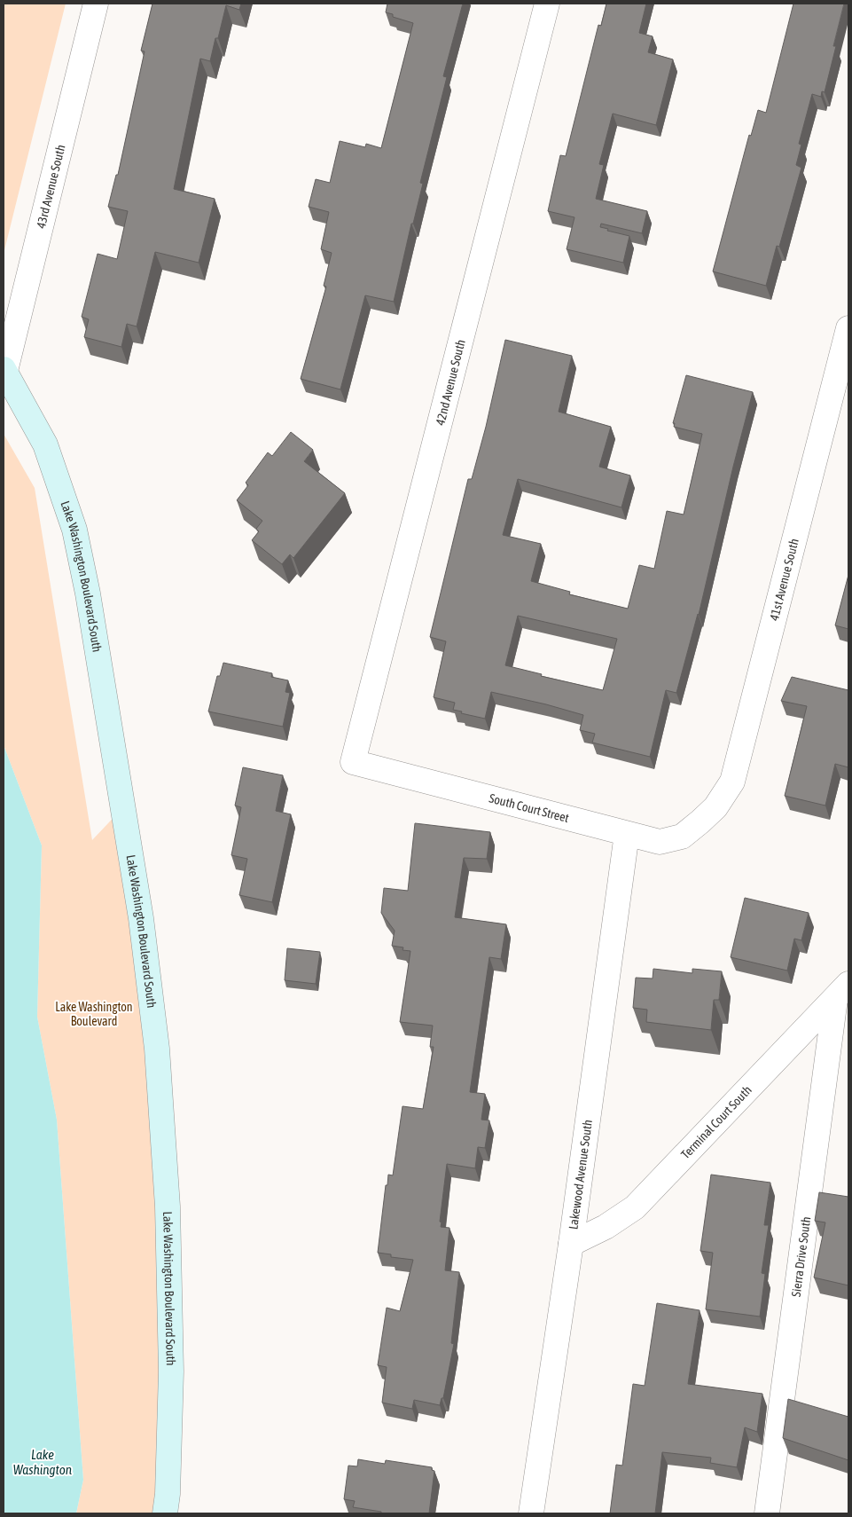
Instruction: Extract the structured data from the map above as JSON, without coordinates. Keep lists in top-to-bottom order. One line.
{"streets":{"main road":["Lake Washington Boulevard South"],"street":["43rd Avenue South","42nd Avenue South","41st Avenue South","South Court Street","Terminal Court South","Lakewood Avenue South","Sierra Drive South"]},"crossings":[["43rd Avenue South","Lake Washington Boulevard South"],["42nd Avenue South","South Court Street"],["41st Avenue South","South Court Street"],["South Court Street","Lakewood Avenue South"],["Terminal Court South","Lakewood Avenue South"],["Terminal Court South","Sierra Drive South"]],"water":["Lake Washington"],"parks":["Lake Washington Boulevard"]}
